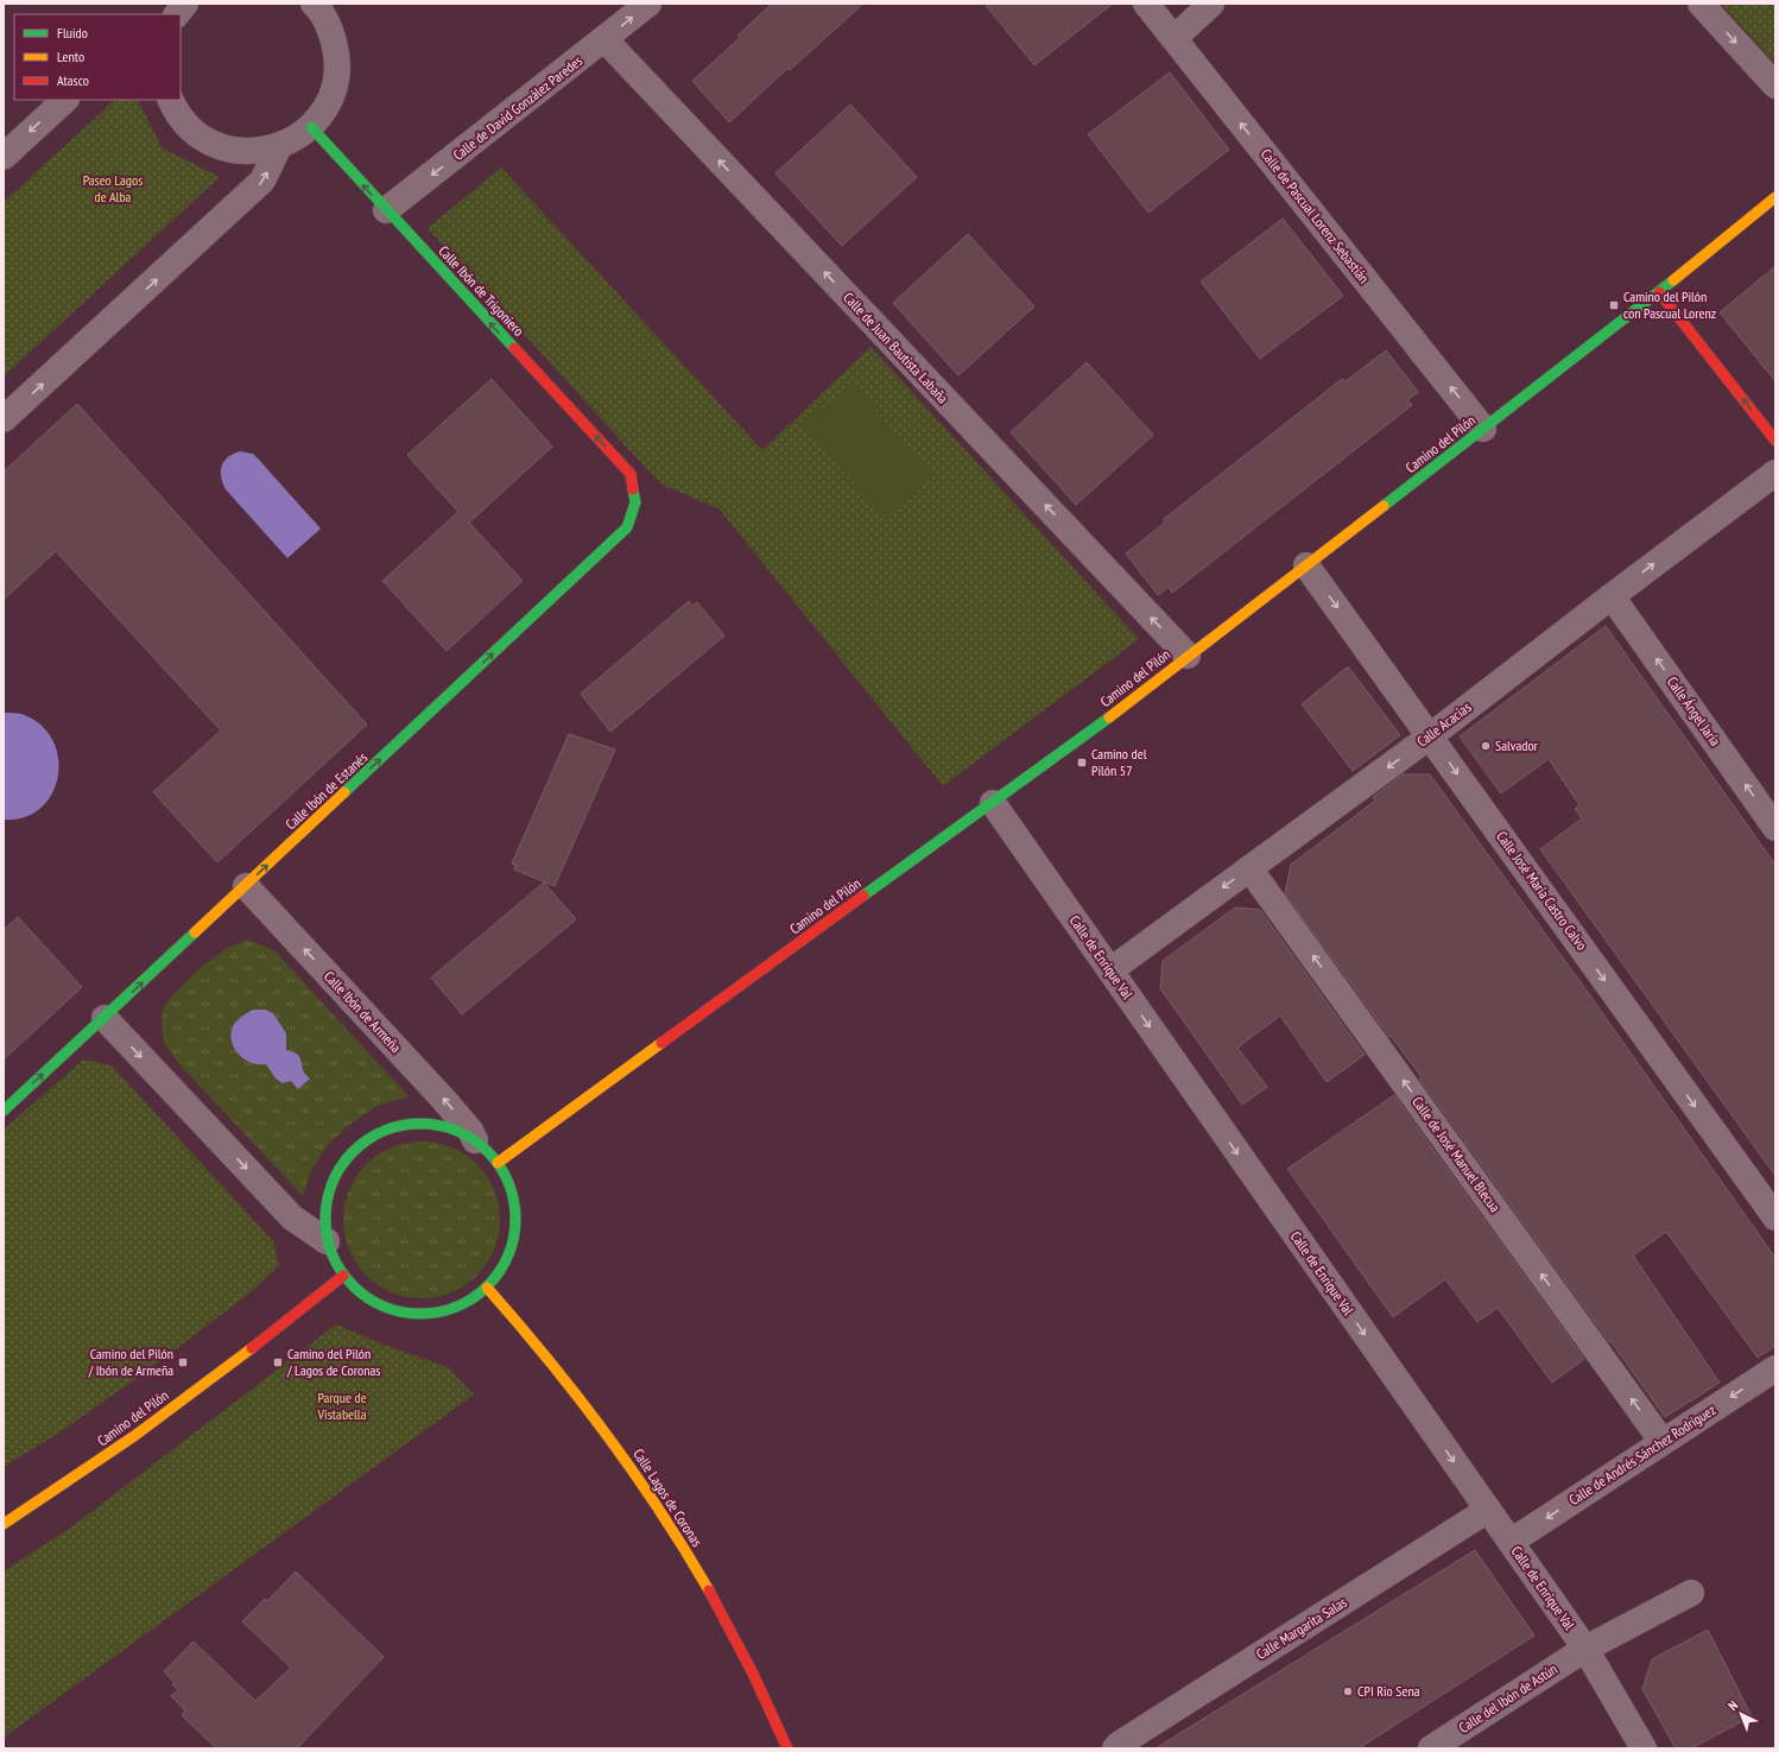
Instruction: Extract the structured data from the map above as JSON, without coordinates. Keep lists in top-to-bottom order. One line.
{"streets":{"street":["Calle de David González Paredes","Calle de Pascual Lorenz Sebastián","Calle Ibón de Trigoniero","Calle de Juan Bautista Labaña","Camino del Pilón","Calle Ángel Jaria","Calle Acacias","Calle Ibón de Estanés","Calle José María Castro Calvo","Calle de Enrique Val","Calle Ibón de Armeña","Calle de José Manuel Blecua","Calle de Andrés Sánchez Rodríguez","Calle Lagos de Coronas","Calle Margarita Salas","Calle del Ibón de Astún"]},"crossings":[["Calle de David González Paredes","Calle Ibón de Trigoniero"],["Calle de David González Paredes","Calle de Juan Bautista Labaña"],["Calle de Pascual Lorenz Sebastián","Camino del Pilón"],["Calle Ibón de Trigoniero","Calle Ibón de Estanés"],["Calle de Juan Bautista Labaña","Camino del Pilón"],["Camino del Pilón","Calle José María Castro Calvo"],["Camino del Pilón","Calle de Enrique Val"],["Calle Ángel Jaria","Calle Acacias"],["Calle Acacias","Calle José María Castro Calvo"],["Calle Acacias","Calle de Enrique Val"],["Calle Acacias","Calle de José Manuel Blecua"],["Calle Ibón de Estanés","Calle Ibón de Armeña"],["Calle de Enrique Val","Calle de Andrés Sánchez Rodríguez"],["Calle de Enrique Val","Calle Margarita Salas"],["Calle de Enrique Val","Calle del Ibón de Astún"],["Calle de José Manuel Blecua","Calle de Andrés Sánchez Rodríguez"]],"one_way":["Calle de Pascual Lorenz Sebastián","Calle Ibón de Trigoniero","Calle de Juan Bautista Labaña","Calle Ángel Jaria","Calle Ibón de Estanés","Calle José María Castro Calvo","Calle de Enrique Val","Calle de José Manuel Blecua","Calle de Andrés Sánchez Rodríguez"],"parks":["Paseo Lagos de Alba","Parque de Vistabella"],"places":{"transit":["Camino del Pilón con Pascual Lorenz","Camino del Pilón 57","Camino del Pilón / Ibón de Armeña","Camino del Pilón / Lagos de Coronas"],"other":["Salvador","CPI Rio Sena"]},"legend":["Fluido","Lento","Atasco"],"north":"top left"}
